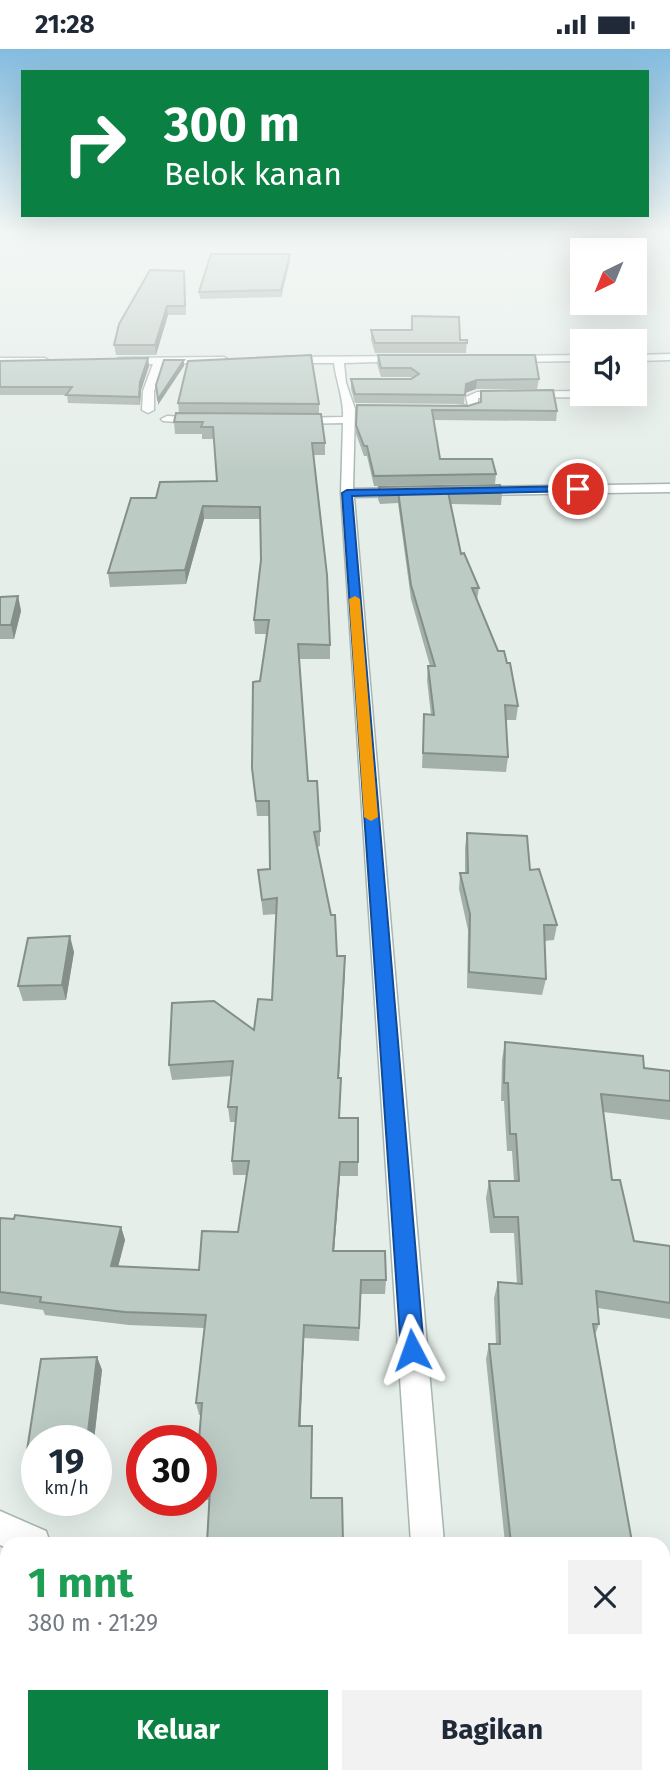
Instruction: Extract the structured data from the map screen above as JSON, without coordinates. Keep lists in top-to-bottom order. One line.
{"north":"bottom left","page":{"status":"21:28","turn":["300 m","Belok kanan"],"speed":"19 km/h","limit":"30","heading":["1 mnt","380 m · 21:29"],"buttons":["Keluar","Bagikan"]}}
